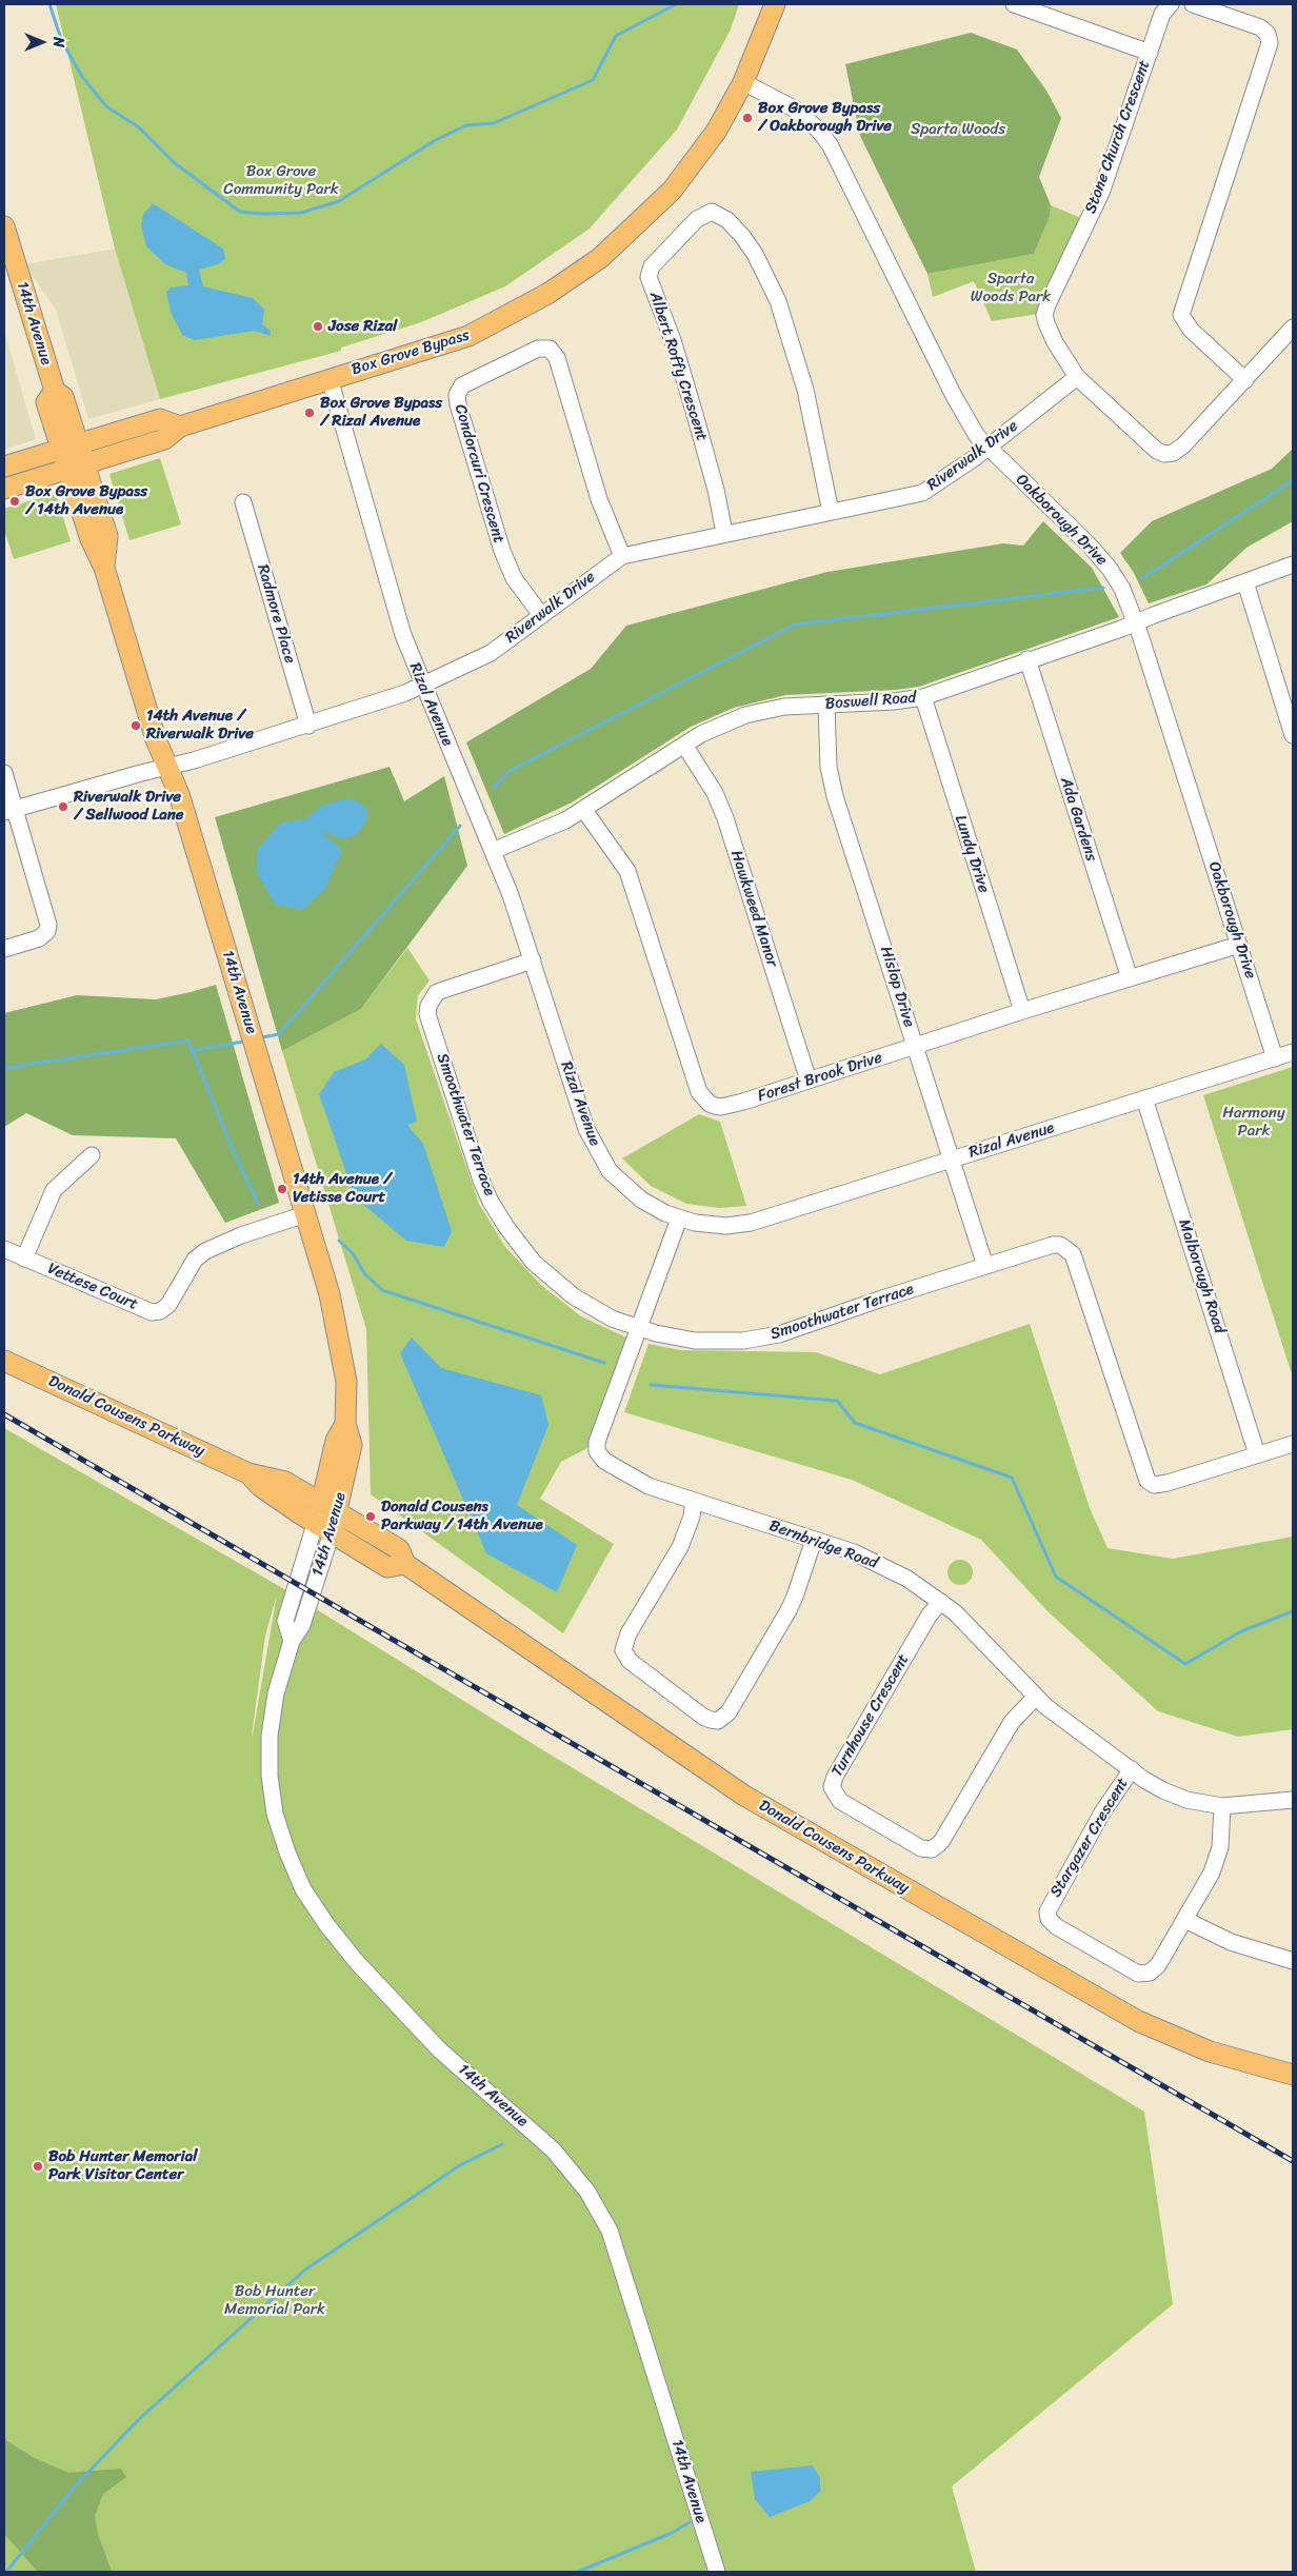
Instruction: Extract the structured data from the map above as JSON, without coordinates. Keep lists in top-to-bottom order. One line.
{"streets":{"main road":["14th Avenue","Box Grove Bypass","Donald Cousens Parkway"],"street":["Stone Church Crescent","Albert Roffy Crescent","Riverwalk Drive","Condorcuri Crescent","Oakborough Drive","Radmore Place","Boswell Road","Rizal Avenue","Ada Gardens","Lundy Drive","Hawkweed Manor","Hislop Drive","Forest Brook Drive","Smoothwater Terrace","Malborough Road","Vettese Court","Bernbridge Road","Turnhouse Crescent","Stargazer Crescent"]},"crossings":[["Stone Church Crescent","Riverwalk Drive"],["14th Avenue","Box Grove Bypass"],["14th Avenue","Riverwalk Drive"],["14th Avenue","Vettese Court"],["14th Avenue","Donald Cousens Parkway"],["Box Grove Bypass","Oakborough Drive"],["Box Grove Bypass","Rizal Avenue"],["Albert Roffy Crescent","Riverwalk Drive"],["Riverwalk Drive","Condorcuri Crescent"],["Riverwalk Drive","Oakborough Drive"],["Riverwalk Drive","Radmore Place"],["Riverwalk Drive","Rizal Avenue"],["Oakborough Drive","Boswell Road"],["Oakborough Drive","Rizal Avenue"],["Oakborough Drive","Forest Brook Drive"],["Boswell Road","Rizal Avenue"],["Boswell Road","Ada Gardens"],["Boswell Road","Lundy Drive"],["Boswell Road","Hawkweed Manor"],["Boswell Road","Hislop Drive"],["Boswell Road","Forest Brook Drive"],["Rizal Avenue","Hislop Drive"],["Rizal Avenue","Smoothwater Terrace"],["Rizal Avenue","Malborough Road"],["Rizal Avenue","Bernbridge Road"],["Ada Gardens","Forest Brook Drive"],["Lundy Drive","Forest Brook Drive"],["Hawkweed Manor","Forest Brook Drive"],["Hislop Drive","Forest Brook Drive"],["Hislop Drive","Smoothwater Terrace"],["Smoothwater Terrace","Malborough Road"],["Smoothwater Terrace","Bernbridge Road"],["Bernbridge Road","Turnhouse Crescent"],["Bernbridge Road","Stargazer Crescent"]],"parks":["Sparta Woods","Box Grove Community Park","Sparta Woods Park","Harmony Park","Bob Hunter Memorial Park"],"places":["Box Grove Bypass / Oakborough Drive","Jose Rizal","Box Grove Bypass / Rizal Avenue","Box Grove Bypass / 14th Avenue","14th Avenue / Riverwalk Drive","Riverwalk Drive / Sellwood Lane","14th Avenue / Vetisse Court","Donald Cousens Parkway / 14th Avenue","Bob Hunter Memorial Park Visitor Center"],"north":"right"}
